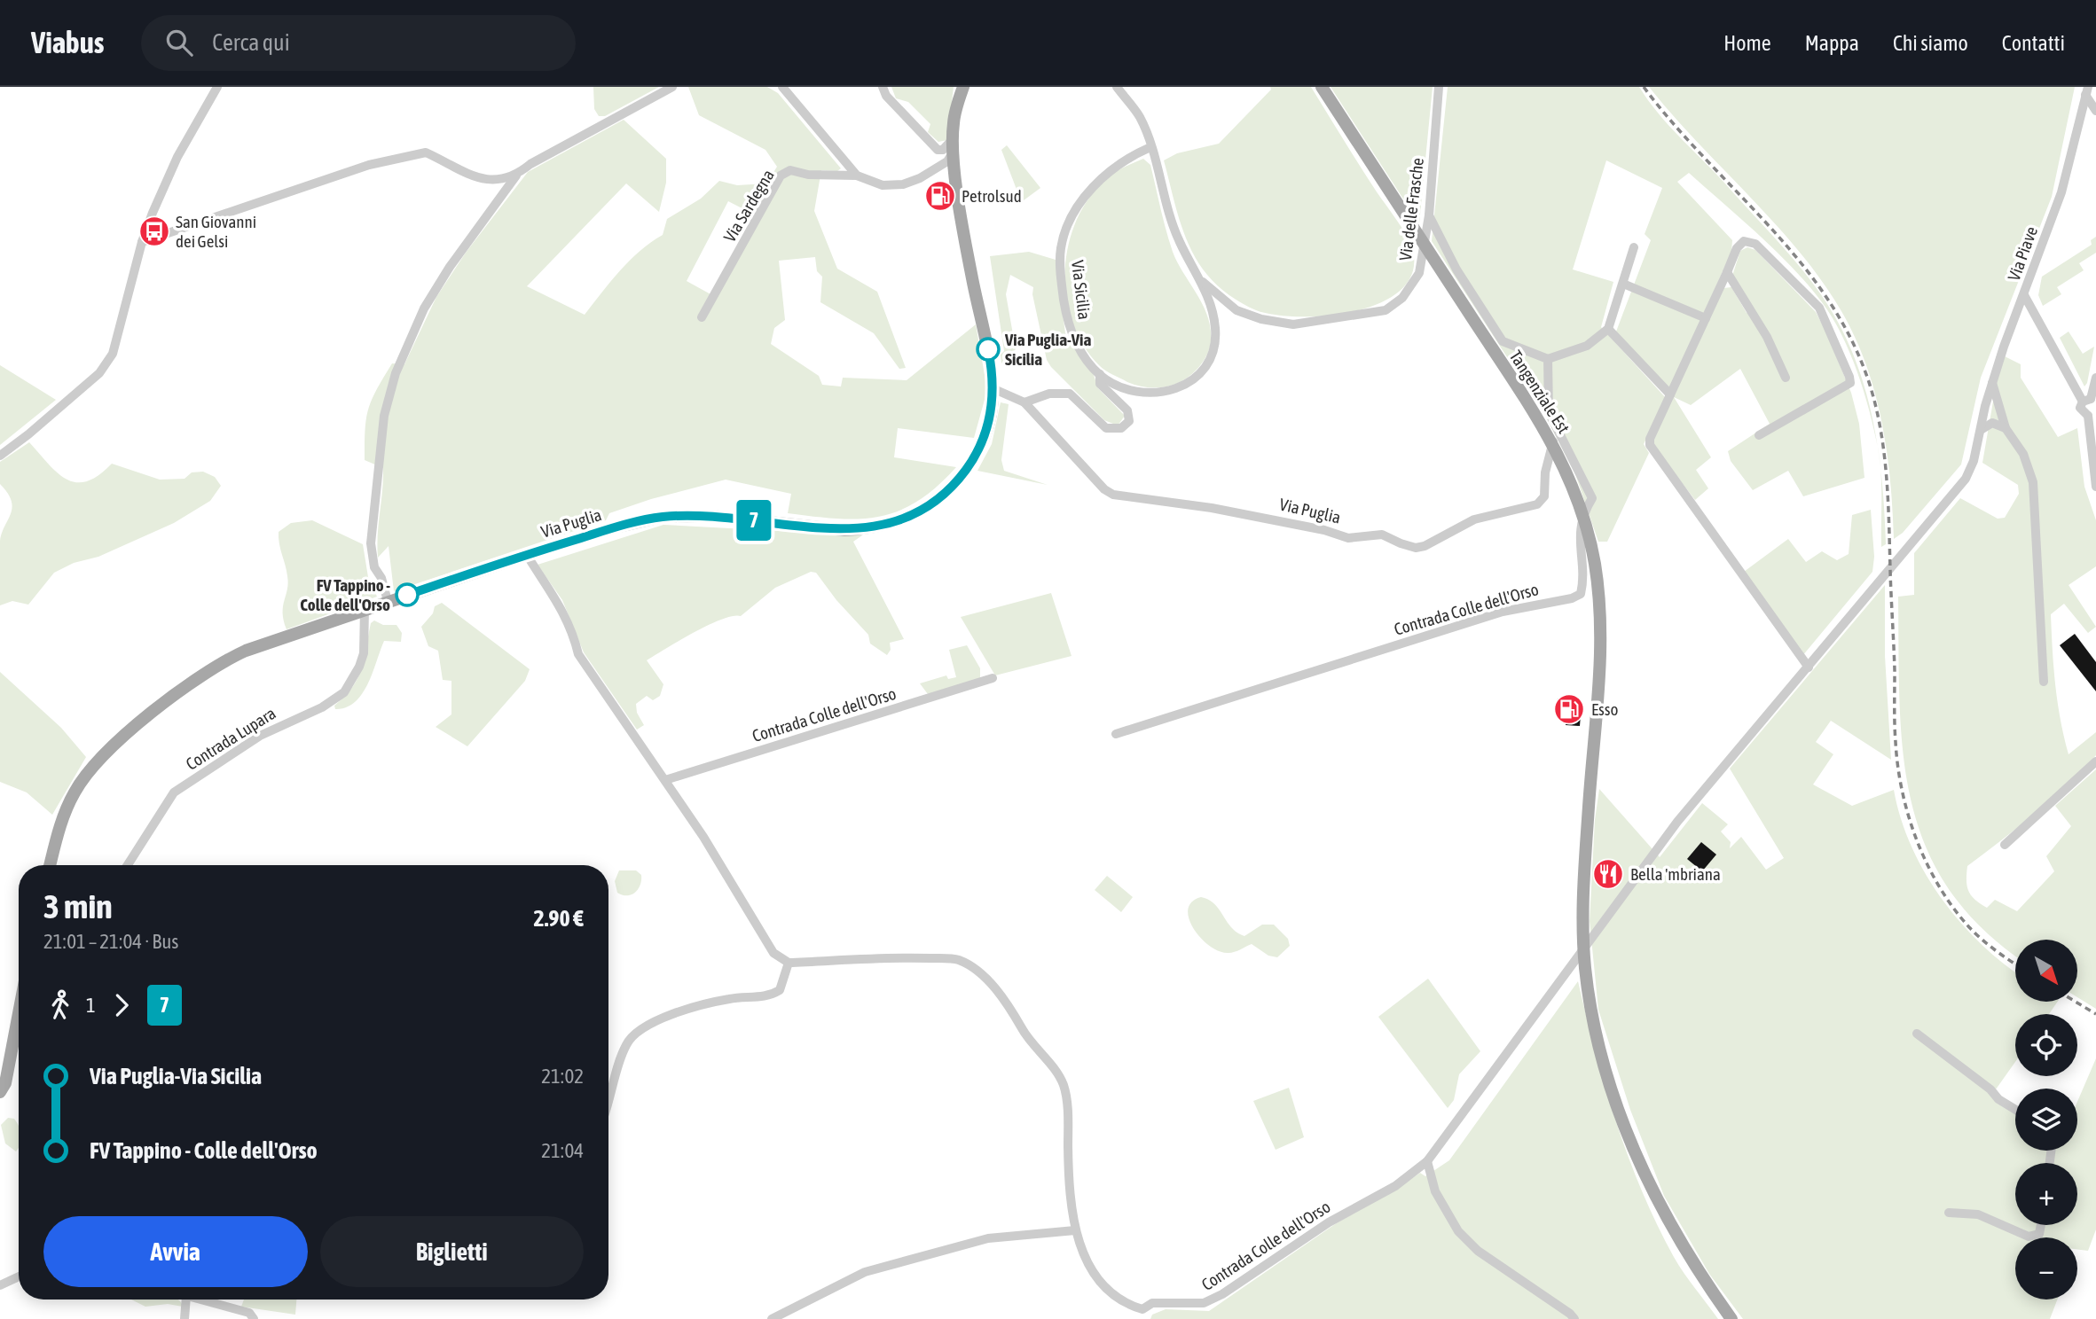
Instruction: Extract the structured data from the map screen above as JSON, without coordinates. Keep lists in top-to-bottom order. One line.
{"streets":{"main road":["Tangenziale Est","Via Puglia"],"street":["Via Sardegna","Via delle Frasche","Via Piave","Via Sicilia","Contrada Colle dell'Orso","Contrada Lupara"]},"crossings":[["Via Sardegna","Via Puglia"],["Via delle Frasche","Via Sicilia"],["Via Piave","Contrada Colle dell'Orso"],["Via Puglia","Contrada Colle dell'Orso"],["Via Puglia","Contrada Lupara"]],"places":{"fuel station":["Petrolsud","Esso"],"bus stop":["San Giovanni dei Gelsi"],"other":["Via Puglia-Via Sicilia","FV Tappino - Colle dell'Orso"],"restaurant":["Bella 'mbriana"]},"lines":["bus line 7"],"north":"bottom right","page":{"header":"Viabus","search":"Cerca qui","nav":["Home","Mappa","Chi siamo","Contatti"],"on_map":"7","heading":["3 min","21:01 – 21:04 · Bus","2.90 €"],"map_buttons":["+","−"],"legs":["1","7"],"list":[{"name":"Via Puglia-Via Sicilia","value":"21:02"},{"name":"FV Tappino - Colle dell'Orso","value":"21:04"}],"buttons":["Avvia","Biglietti"]}}
